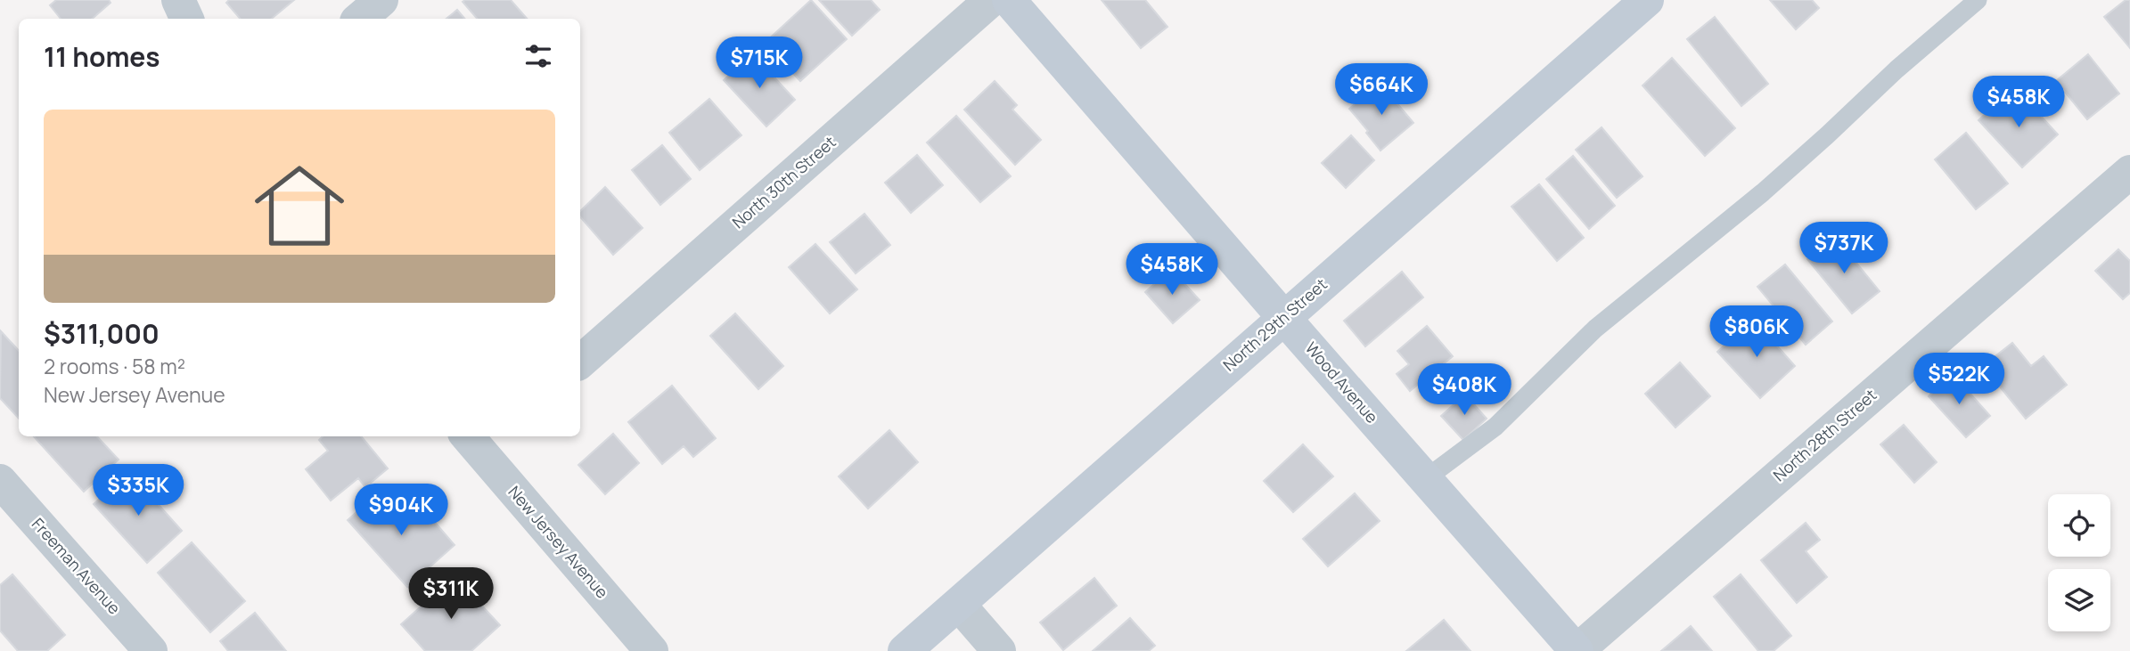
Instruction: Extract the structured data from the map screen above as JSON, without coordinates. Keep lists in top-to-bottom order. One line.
{"streets":{"street":["North 30th Street","North 29th Street","Wood Avenue","North 28th Street","New Jersey Avenue","Freeman Avenue"]},"crossings":[["North 29th Street","Wood Avenue"],["Wood Avenue","North 28th Street"]],"page":{"heading":"11 homes","price":["$715K","$664K","$458K","$737K","$458K","$806K","$522K","$408K","$335K","$904K","$311K"],"list":[{"name":"$311,000","note":"2 rooms · 58 m² · New Jersey Avenue"}]}}
